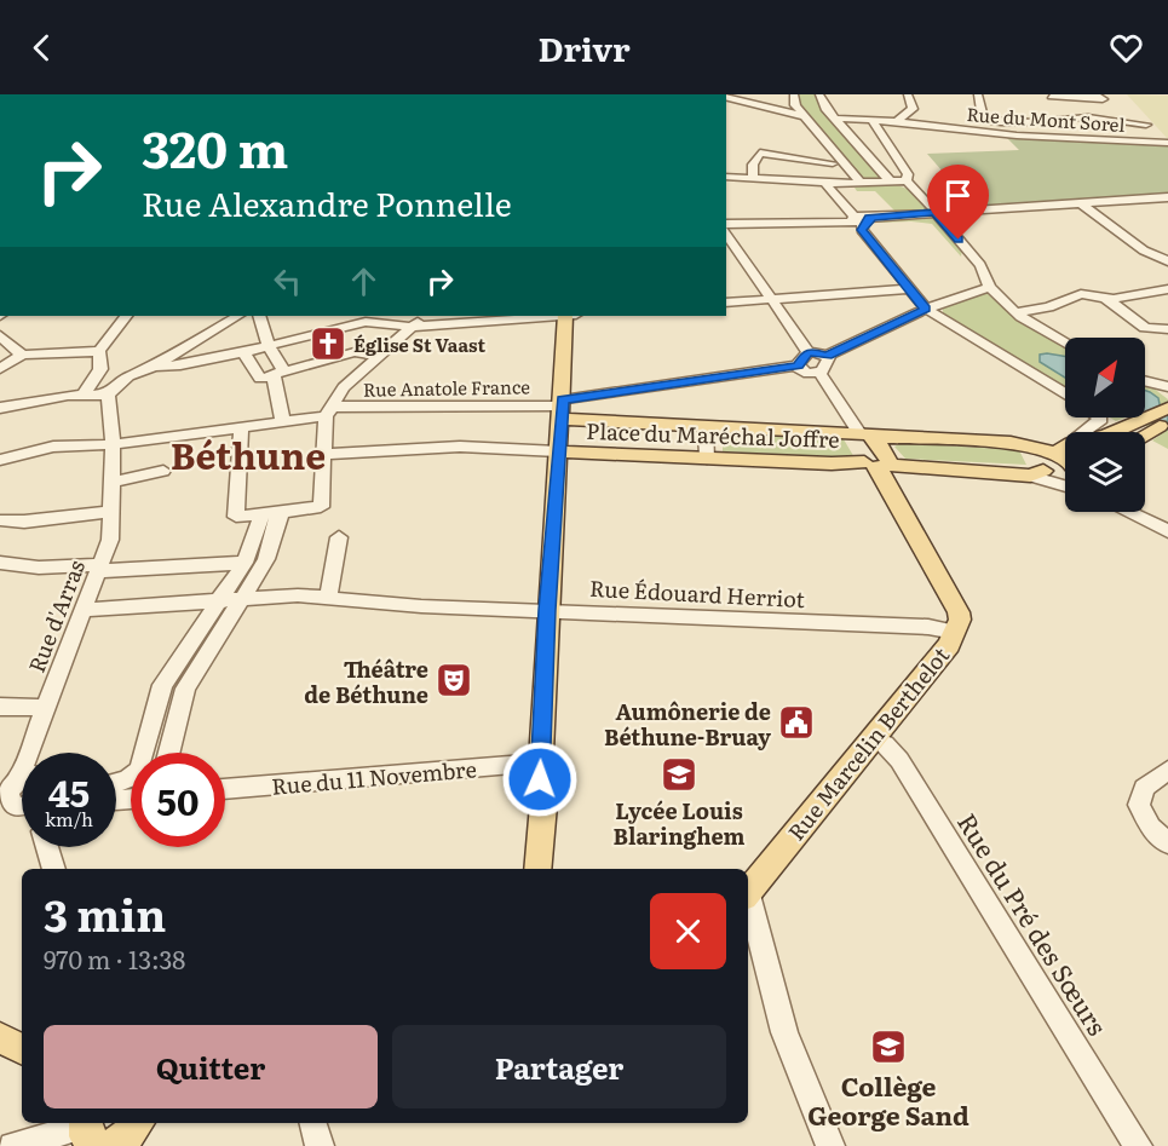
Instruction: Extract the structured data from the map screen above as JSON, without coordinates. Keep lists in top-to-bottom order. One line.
{"streets":{"main road":["Place du Maréchal Joffre","Rue Marcelin Berthelot"],"street":["Rue du Mont Sorel","Rue Anatole France","Rue Édouard Herriot","Rue d'Arras","Rue du 11 Novembre","Rue du Pré des Sœurs"]},"crossings":[["Rue Anatole France","Place du Maréchal Joffre"],["Rue Anatole France","Rue d'Arras"],["Place du Maréchal Joffre","Rue Marcelin Berthelot"],["Rue Édouard Herriot","Rue d'Arras"],["Rue Édouard Herriot","Rue Marcelin Berthelot"],["Rue Marcelin Berthelot","Rue du Pré des Sœurs"]],"districts":["Béthune"],"places":{"church":["Église St Vaast"],"theatre":["Théâtre de Béthune"],"public building":["Aumônerie de Béthune-Bruay"],"school or university":["Lycée Louis Blaringhem","Collège George Sand"]},"north":"top right","page":{"header":"Drivr","turn":["320 m","Rue Alexandre Ponnelle"],"speed":"45 km/h","limit":"50","heading":["3 min","970 m · 13:38"],"buttons":["Quitter","Partager"]}}
